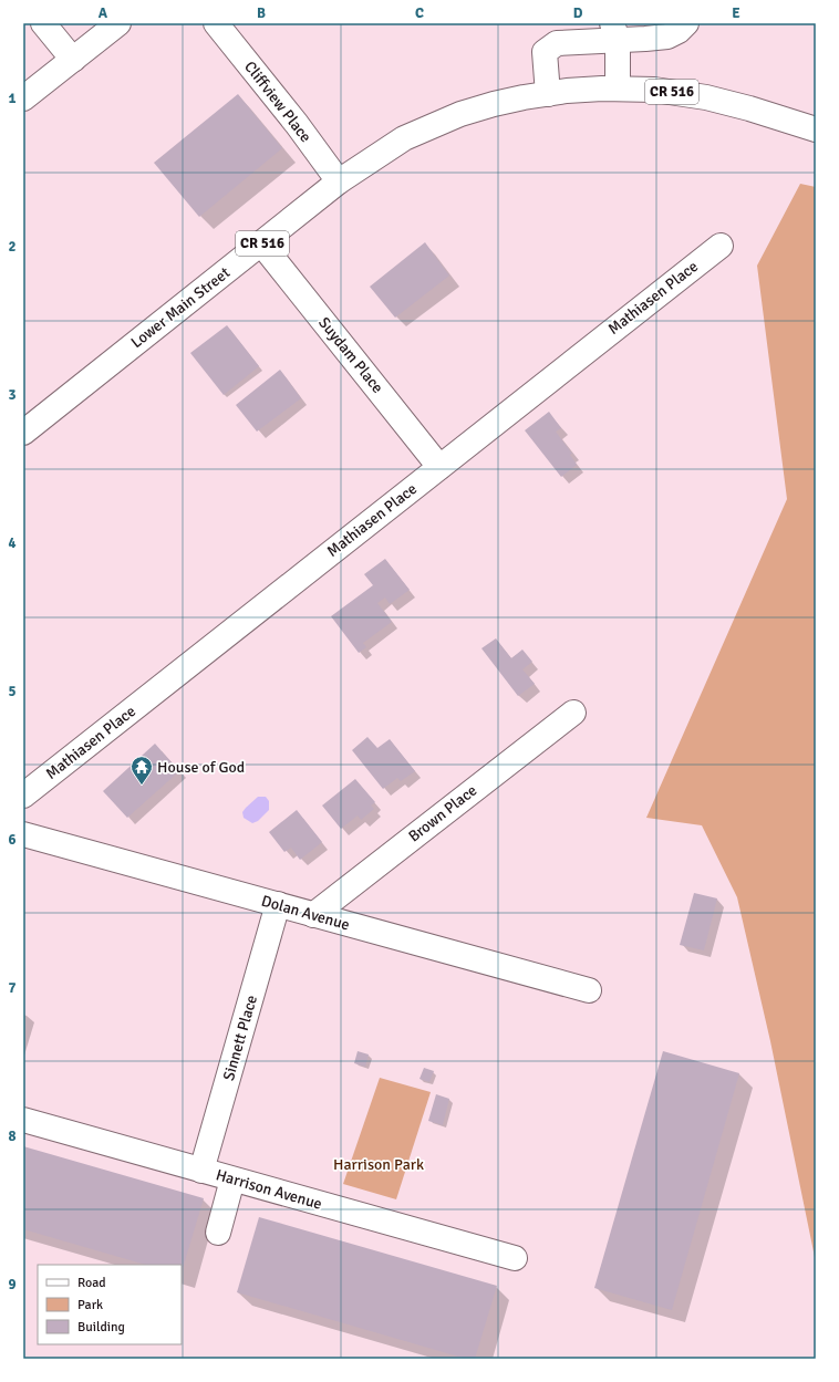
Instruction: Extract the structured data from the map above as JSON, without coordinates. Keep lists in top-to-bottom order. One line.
{"streets":{"street":["CR 516","Cliffview Place","Mathiasen Place","Lower Main Street","Suydam Place","Brown Place","Dolan Avenue","Sinnett Place","Harrison Avenue"]},"crossings":[["Cliffview Place","Lower Main Street"],["Mathiasen Place","Suydam Place"],["Lower Main Street","Suydam Place"],["Brown Place","Dolan Avenue"],["Dolan Avenue","Sinnett Place"],["Sinnett Place","Harrison Avenue"]],"parks":["Harrison Park"],"places":{"temple":["House of God"]},"legend":["Road","Park","Building"],"grid":{"columns":["A","B","C","D","E"],"rows":["1","2","3","4","5","6","7","8","9"]}}
